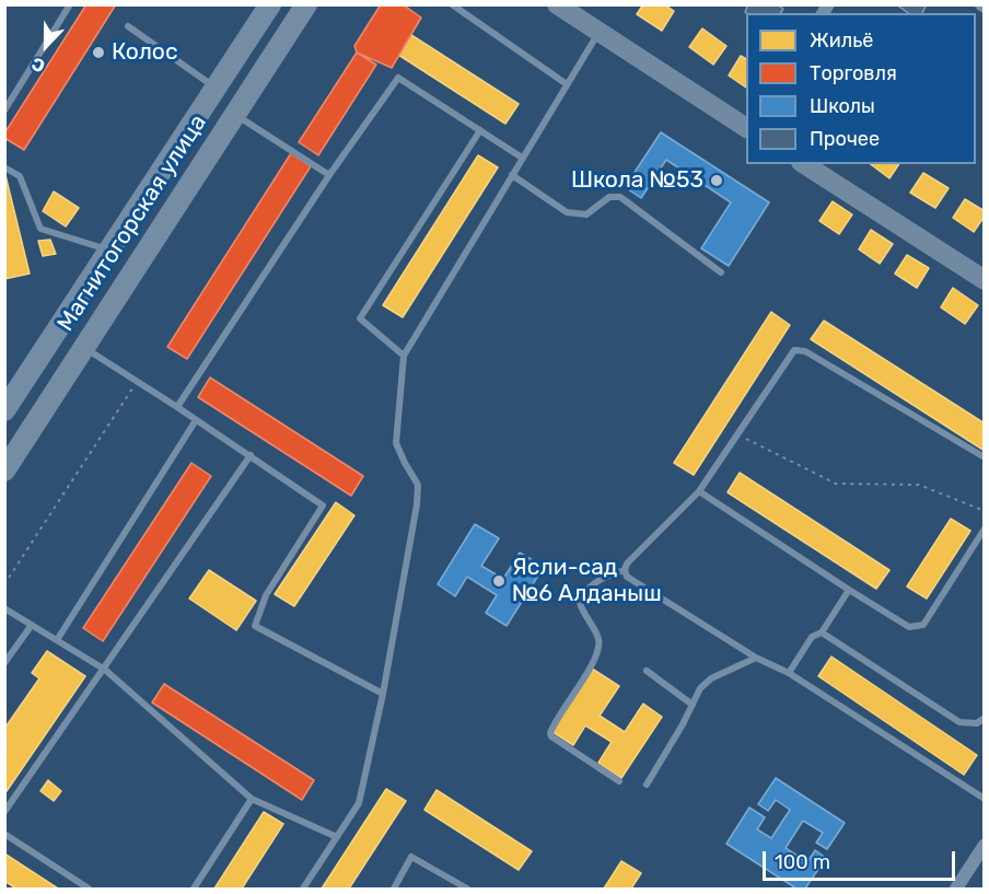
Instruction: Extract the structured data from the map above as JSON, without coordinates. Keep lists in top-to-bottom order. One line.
{"streets":{"main road":["Магнитогорская улица"]},"places":["Колос","Школа №53","Ясли-сад №6 Алданыш"],"legend":["Жильё","Торговля","Школы","Прочее"],"scale_bar":"100 m","north":"bottom"}
